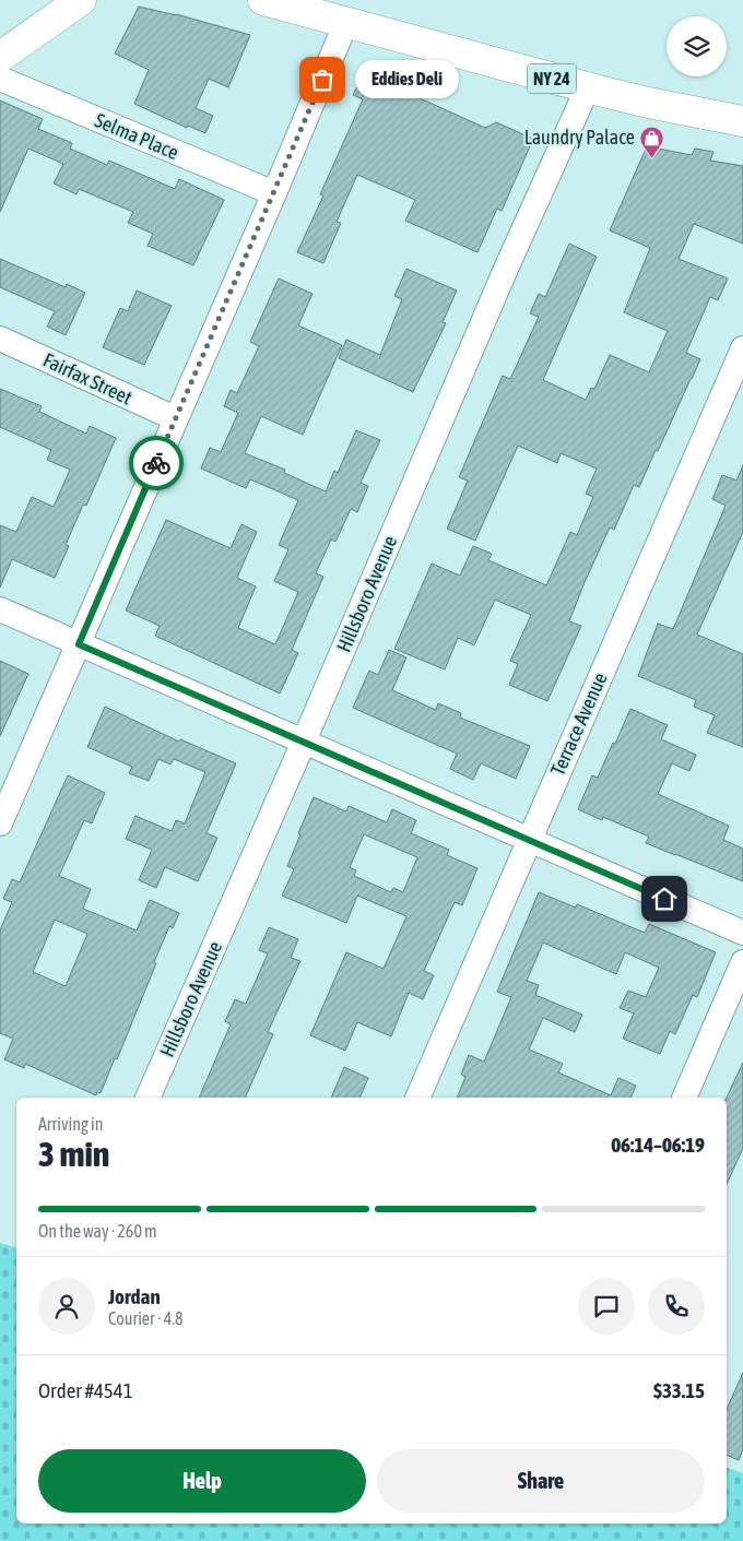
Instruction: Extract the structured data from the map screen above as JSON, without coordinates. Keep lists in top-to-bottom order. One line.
{"streets":{"main road":["NY 24"],"street":["Selma Place","Fairfax Street","Hillsboro Avenue","Terrace Avenue"]},"crossings":[["NY 24","Hillsboro Avenue"]],"places":{"other":["Eddies Deli"],"shop":["Laundry Palace"]},"page":{"bubble":"Eddies Deli","heading":["3 min","Arriving in","06:14–06:19"],"panel":["Jordan","Courier · 4.8","Order #4541","$33.15"],"bar":"On the way · 260 m","buttons":["Help","Share"]}}
